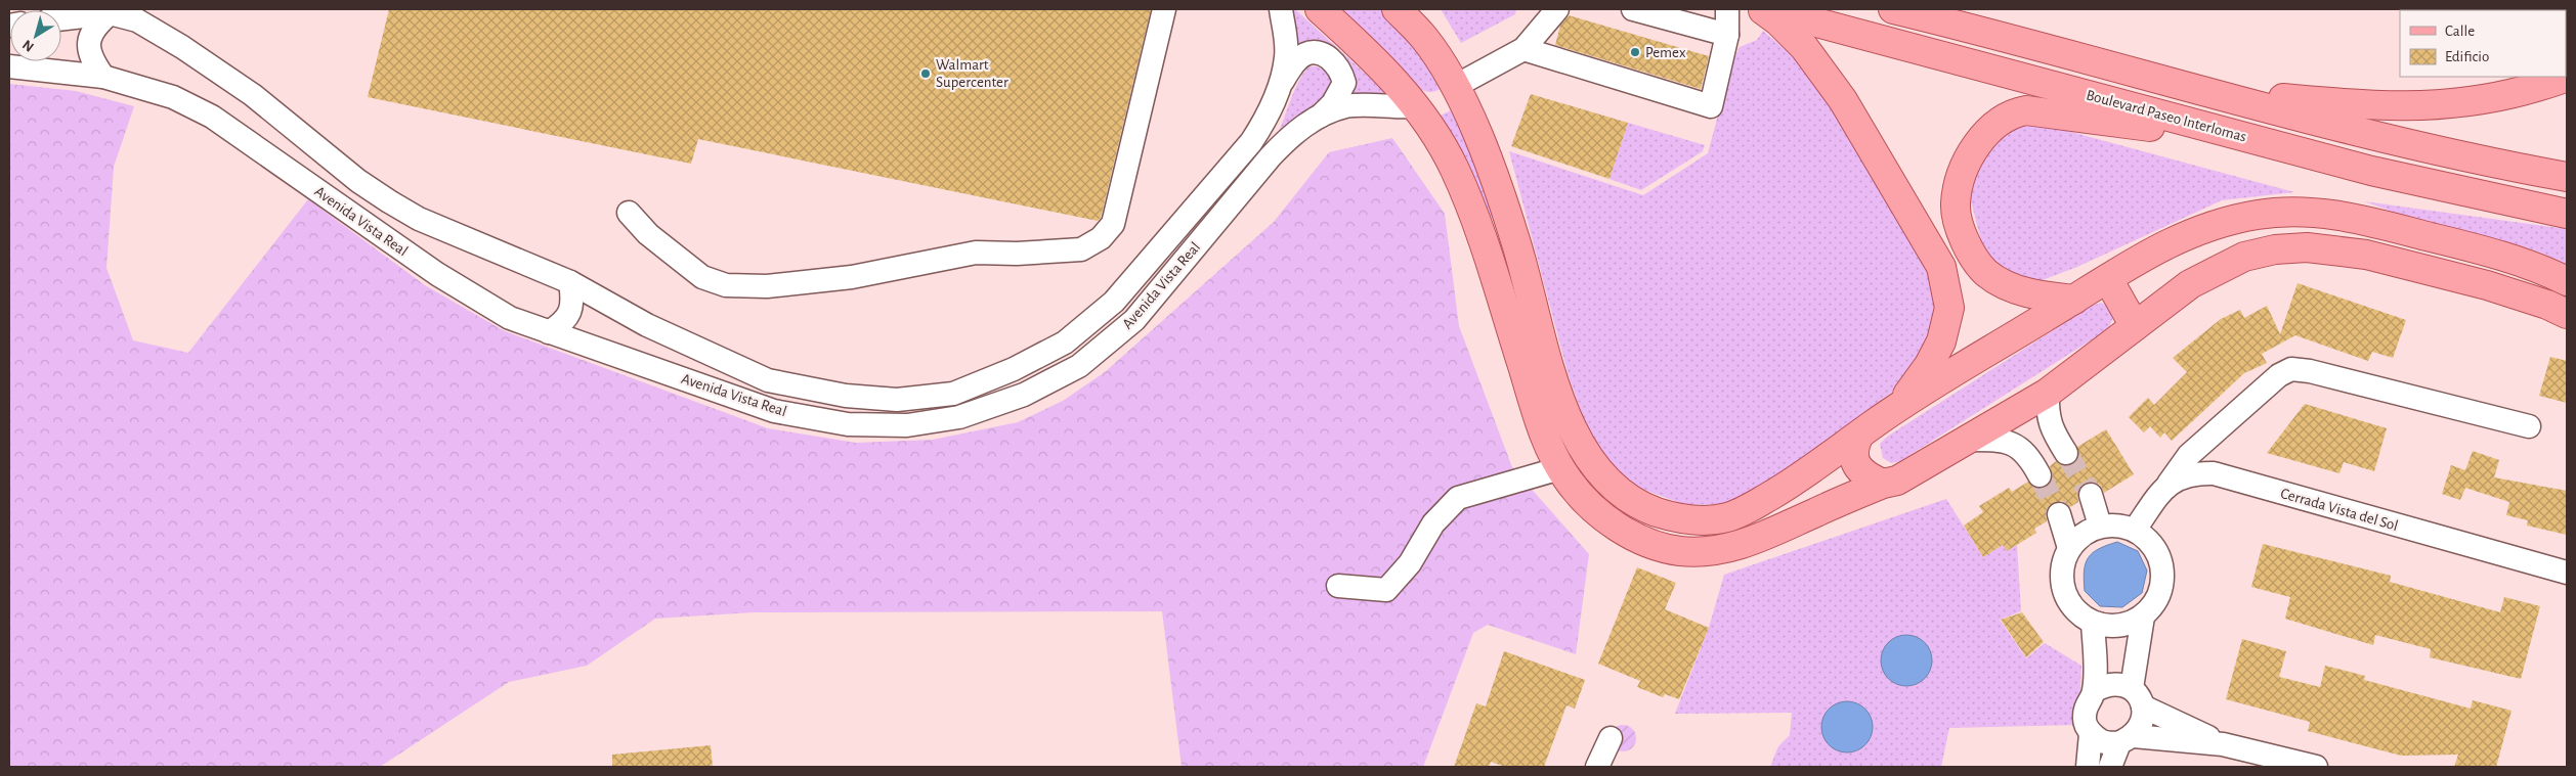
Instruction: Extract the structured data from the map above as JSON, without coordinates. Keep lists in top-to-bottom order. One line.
{"streets":{"main road":["Boulevard Paseo Interlomas"],"street":["Avenida Vista Real","Cerrada Vista del Sol"]},"places":["Pemex","Walmart Supercenter"],"legend":["Calle","Edificio"],"north":"bottom left"}
